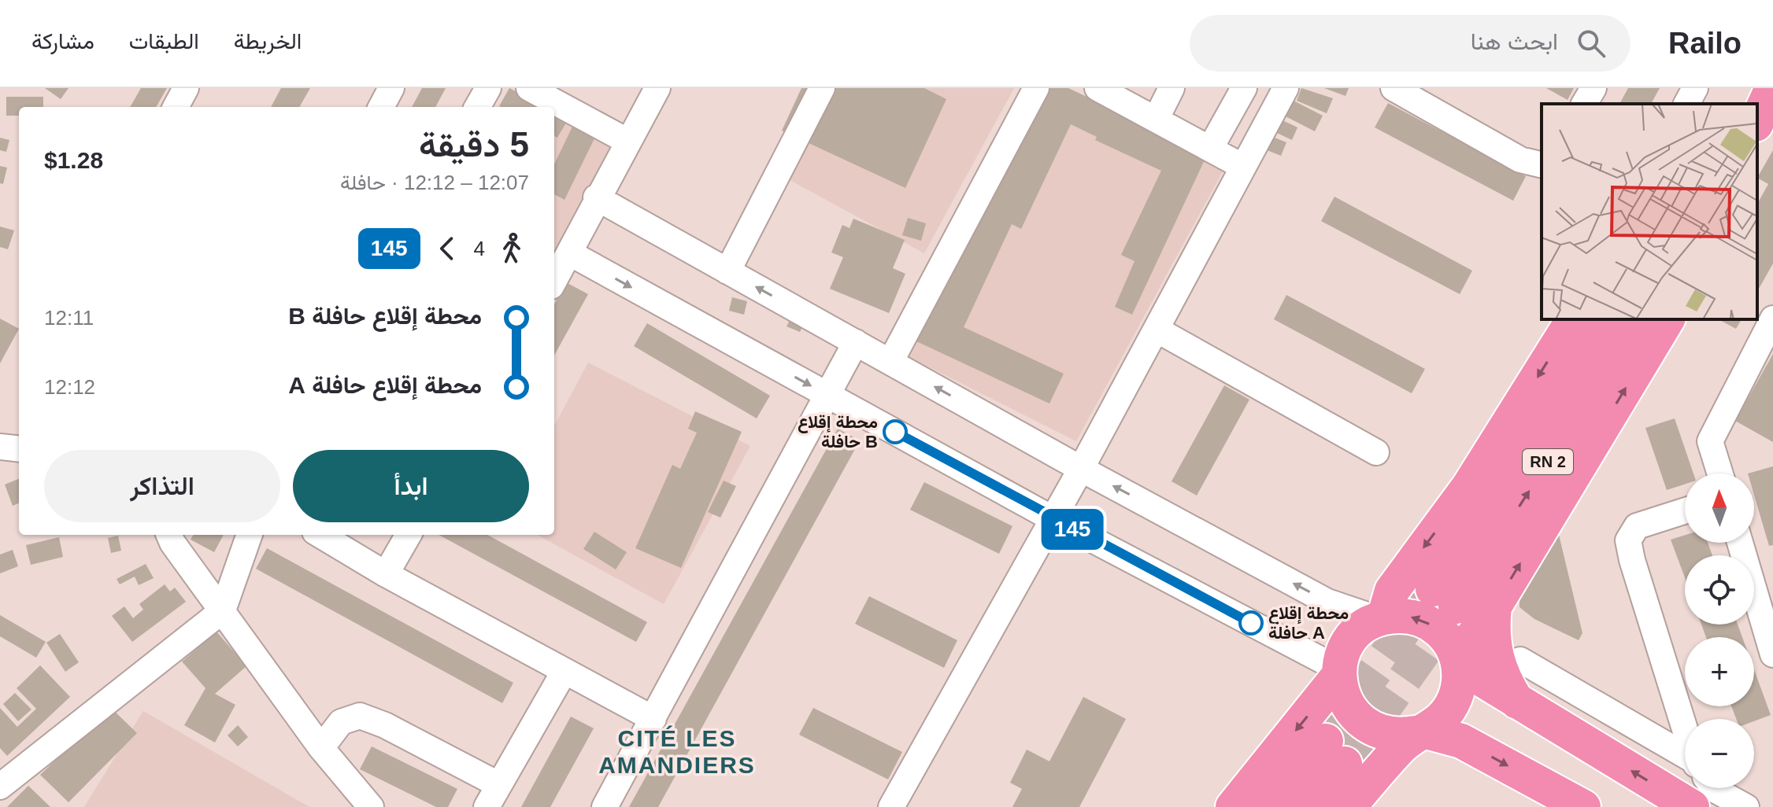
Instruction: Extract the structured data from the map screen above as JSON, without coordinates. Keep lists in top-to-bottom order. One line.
{"streets":{"highway":["RN 2"]},"districts":["CITÉ LES AMANDIERS"],"places":["محطة إقلاع حافلة B","محطة إقلاع حافلة A"],"lines":["bus line 145"],"north":"top","page":{"header":"Railo","search":"ابحث هنا","nav":["الخريطة","الطبقات","مشاركة"],"on_map":"145","heading":["5 دقيقة","12:07 – 12:12 · حافلة","$1.28"],"legs":["4","145"],"list":[{"name":"محطة إقلاع حافلة B","value":"12:11"},{"name":"محطة إقلاع حافلة A","value":"12:12"}],"buttons":["ابدأ","التذاكر"],"map_buttons":["+","−"]}}
